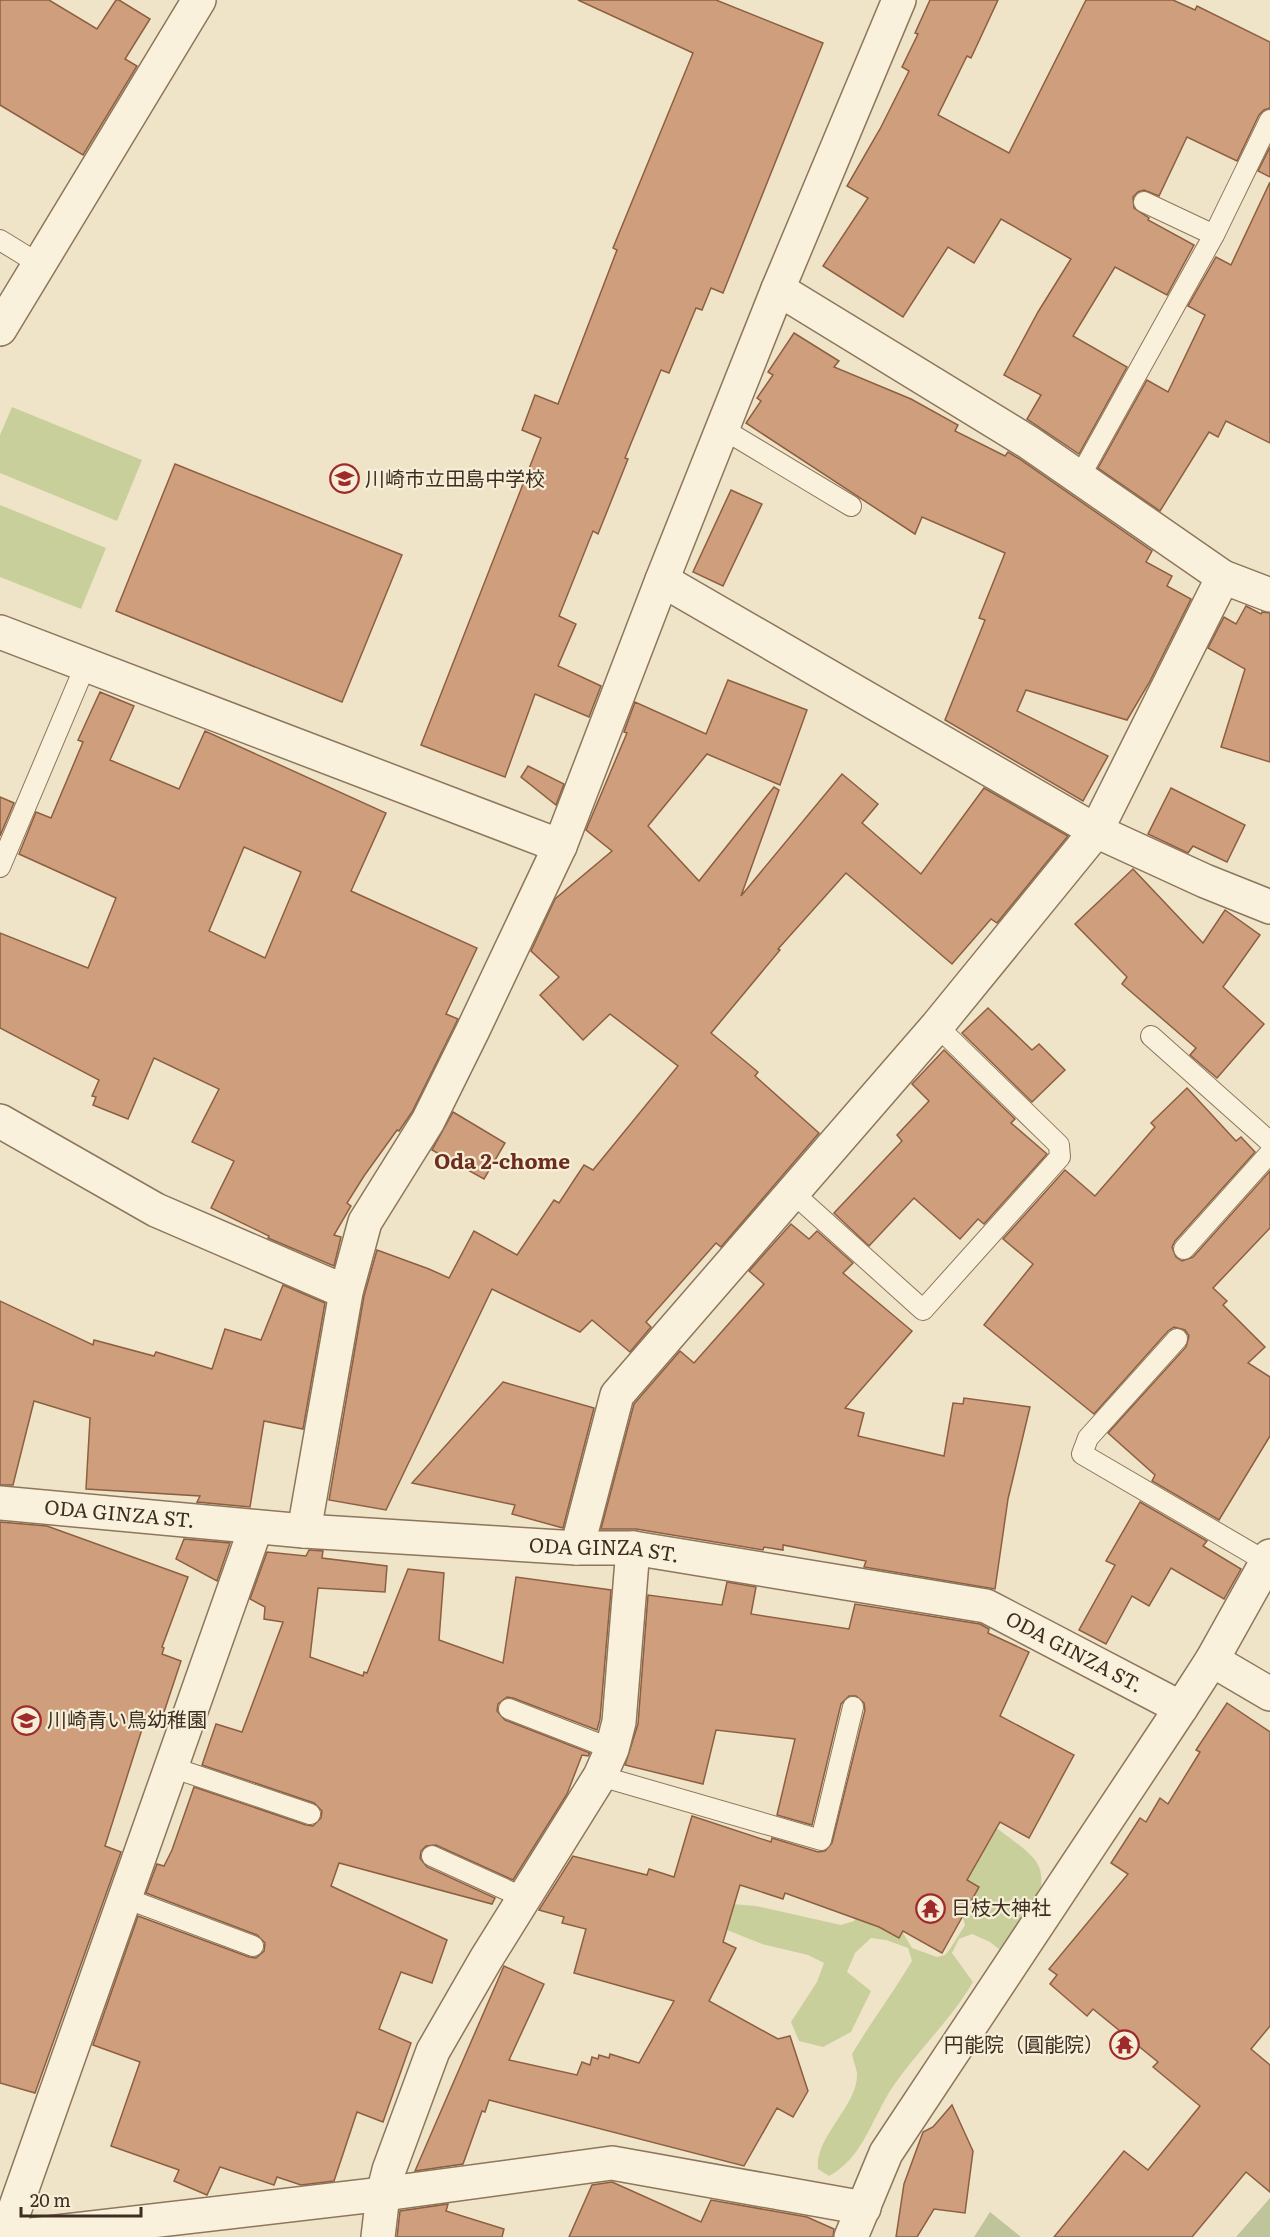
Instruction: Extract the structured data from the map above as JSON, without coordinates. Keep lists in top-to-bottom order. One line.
{"streets":{"street":["ODA GINZA ST."]},"districts":["Oda 2-chome"],"places":{"school or university":["川崎市立田島中学校","川崎青い鳥幼稚園"],"temple":["日枝大神社","円能院（圓能院）"]},"scale_bar":"20 m"}
